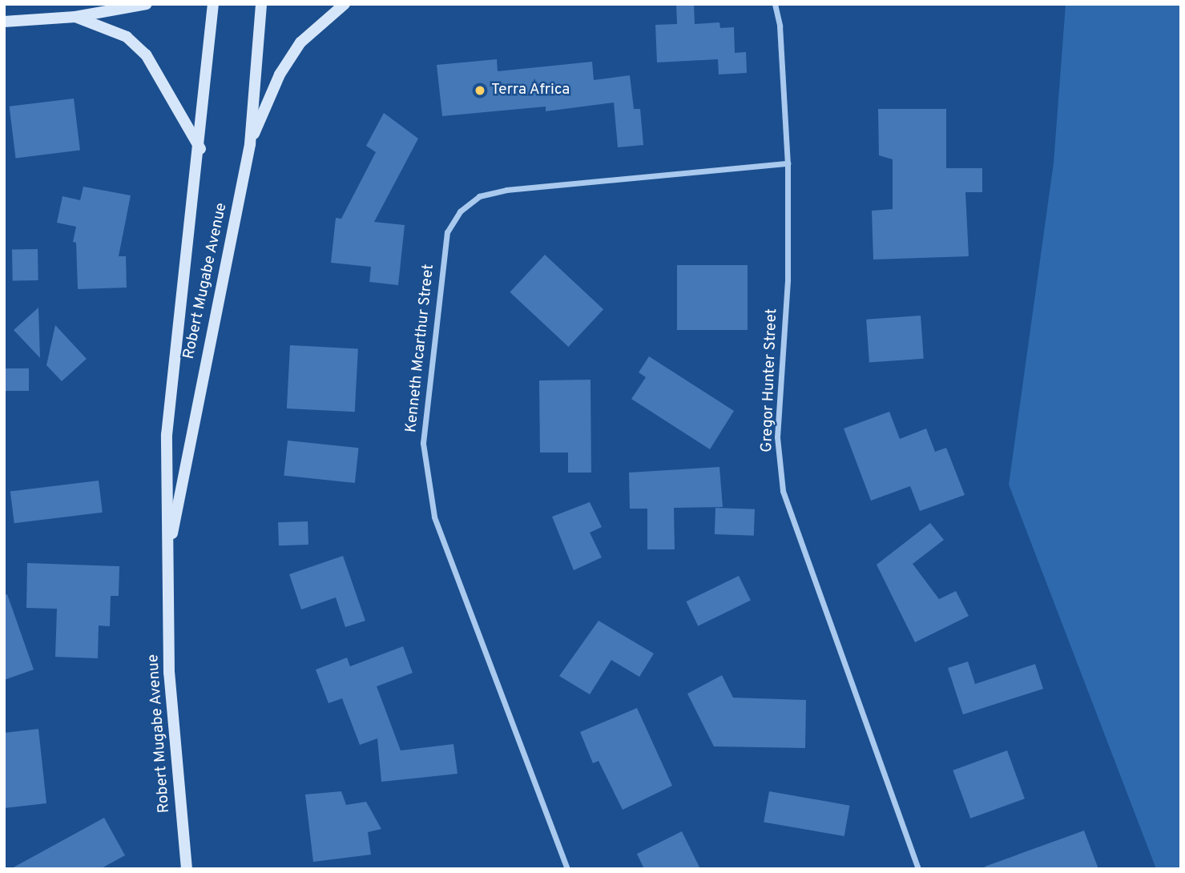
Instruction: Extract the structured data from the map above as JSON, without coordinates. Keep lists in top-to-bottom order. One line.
{"streets":{"main road":["Robert Mugabe Avenue"],"street":["Kenneth Mcarthur Street","Gregor Hunter Street"]},"crossings":[["Kenneth Mcarthur Street","Gregor Hunter Street"]],"places":["Terra Africa"]}
